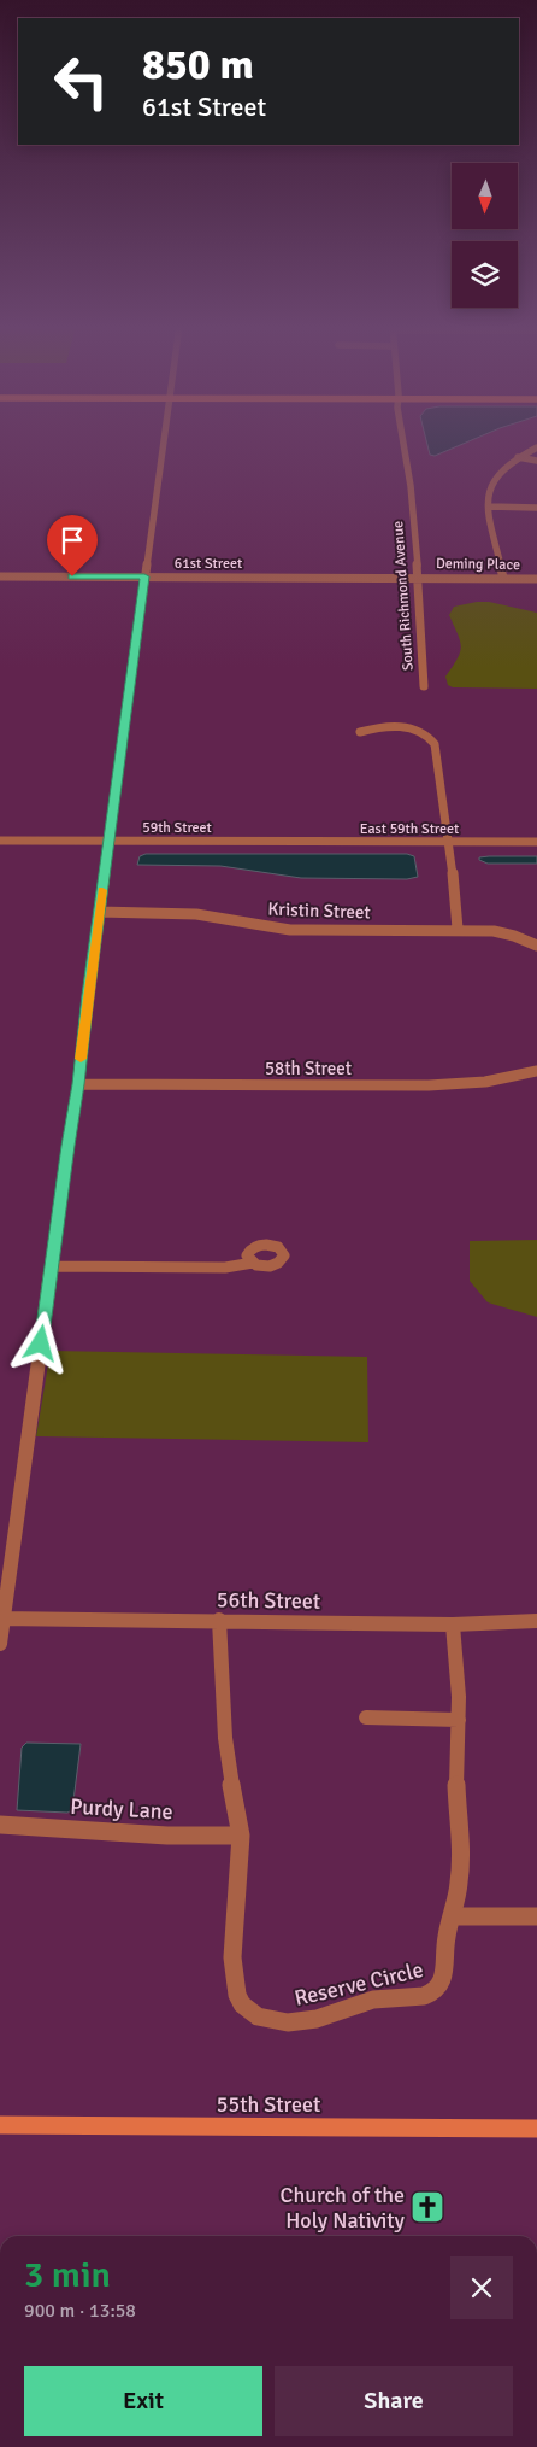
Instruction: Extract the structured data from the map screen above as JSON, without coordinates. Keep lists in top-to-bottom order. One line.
{"streets":{"main road":["55th Street"],"street":["61st Street","Deming Place","South Richmond Avenue","59th Street","East 59th Street","Kristin Street","58th Street","56th Street","Purdy Lane","Reserve Circle"]},"crossings":[["61st Street","Deming Place"],["61st Street","South Richmond Avenue"],["Deming Place","South Richmond Avenue"],["59th Street","East 59th Street"],["56th Street","Reserve Circle"],["Purdy Lane","Reserve Circle"]],"places":{"church":["Church of the Holy Nativity"]},"north":"bottom","page":{"turn":["850 m","61st Street"],"heading":["3 min","900 m · 13:58"],"buttons":["Exit","Share"]}}
